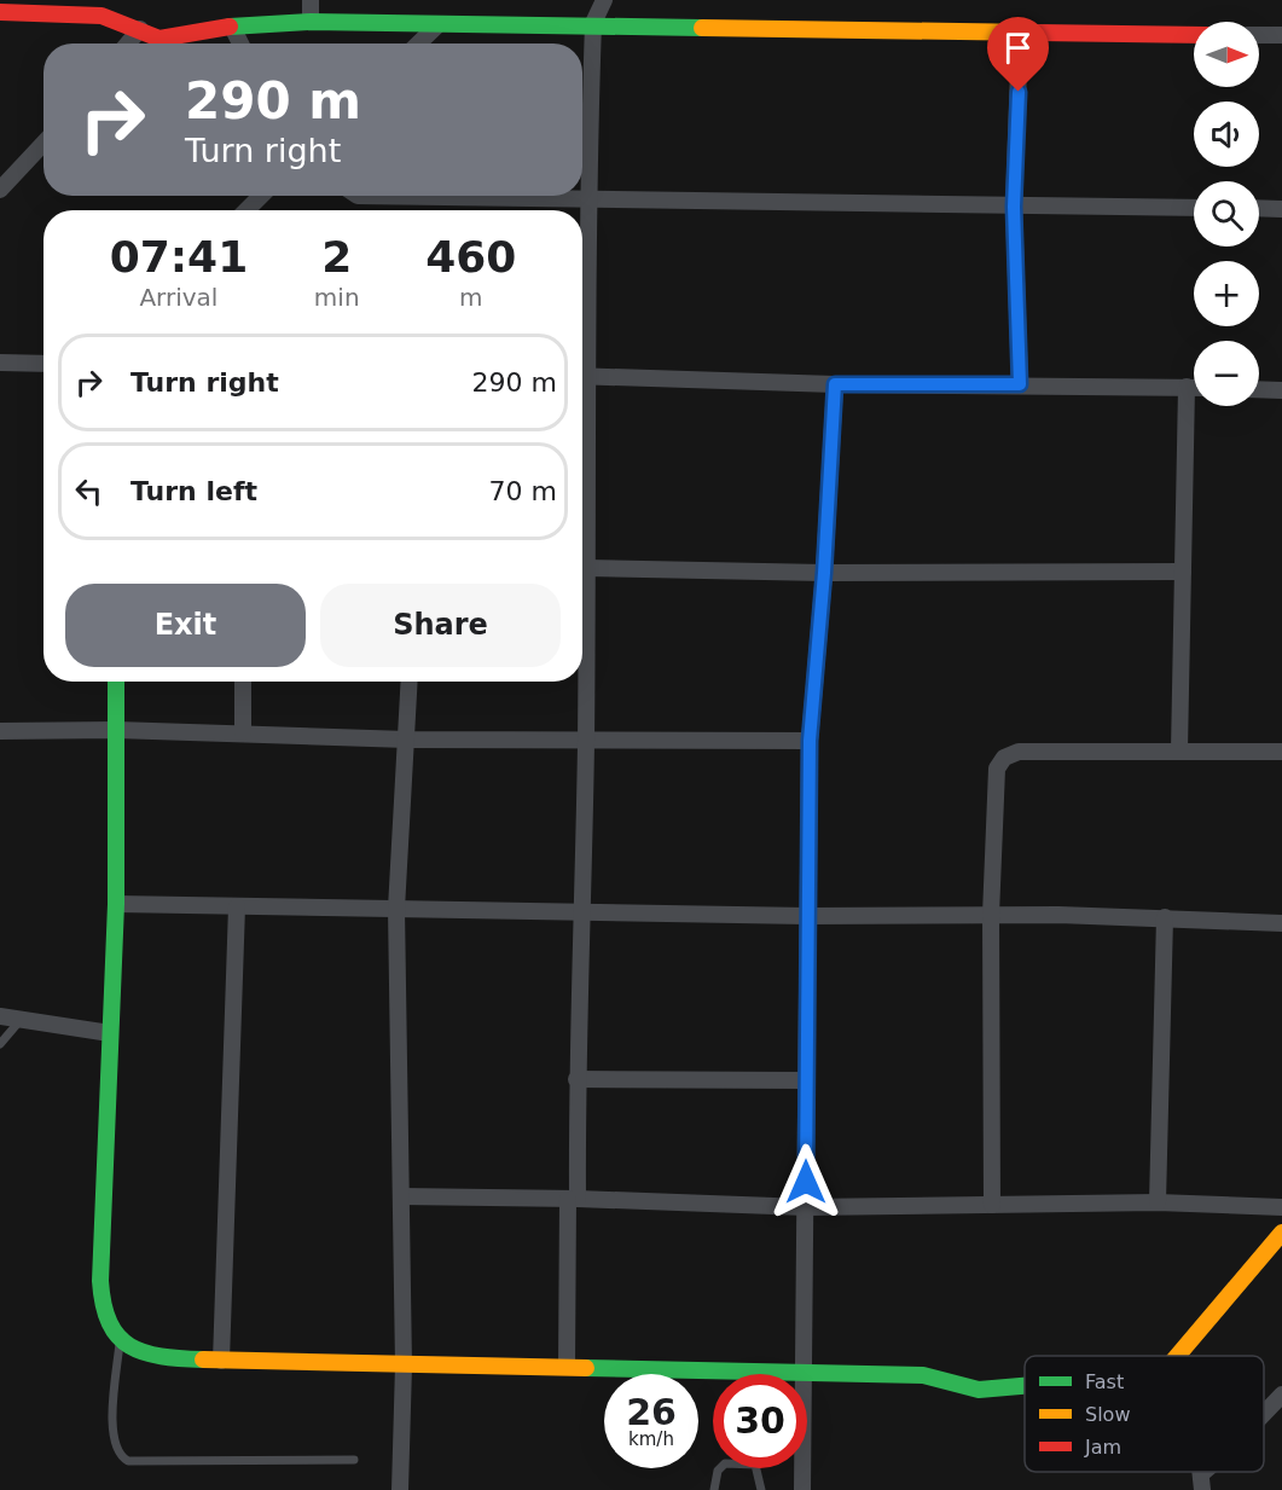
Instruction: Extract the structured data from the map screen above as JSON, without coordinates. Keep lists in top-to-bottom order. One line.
{"legend":["Fast","Slow","Jam"],"north":"right","page":{"map_buttons":["+","−"],"turn":["290 m","Turn right"],"eta":["07:41","Arrival","2","min","460","m"],"list":[{"name":"Turn right","value":"290 m"},{"name":"Turn left","value":"70 m"}],"buttons":["Exit","Share"],"speed":"26 km/h","limit":"30"}}
